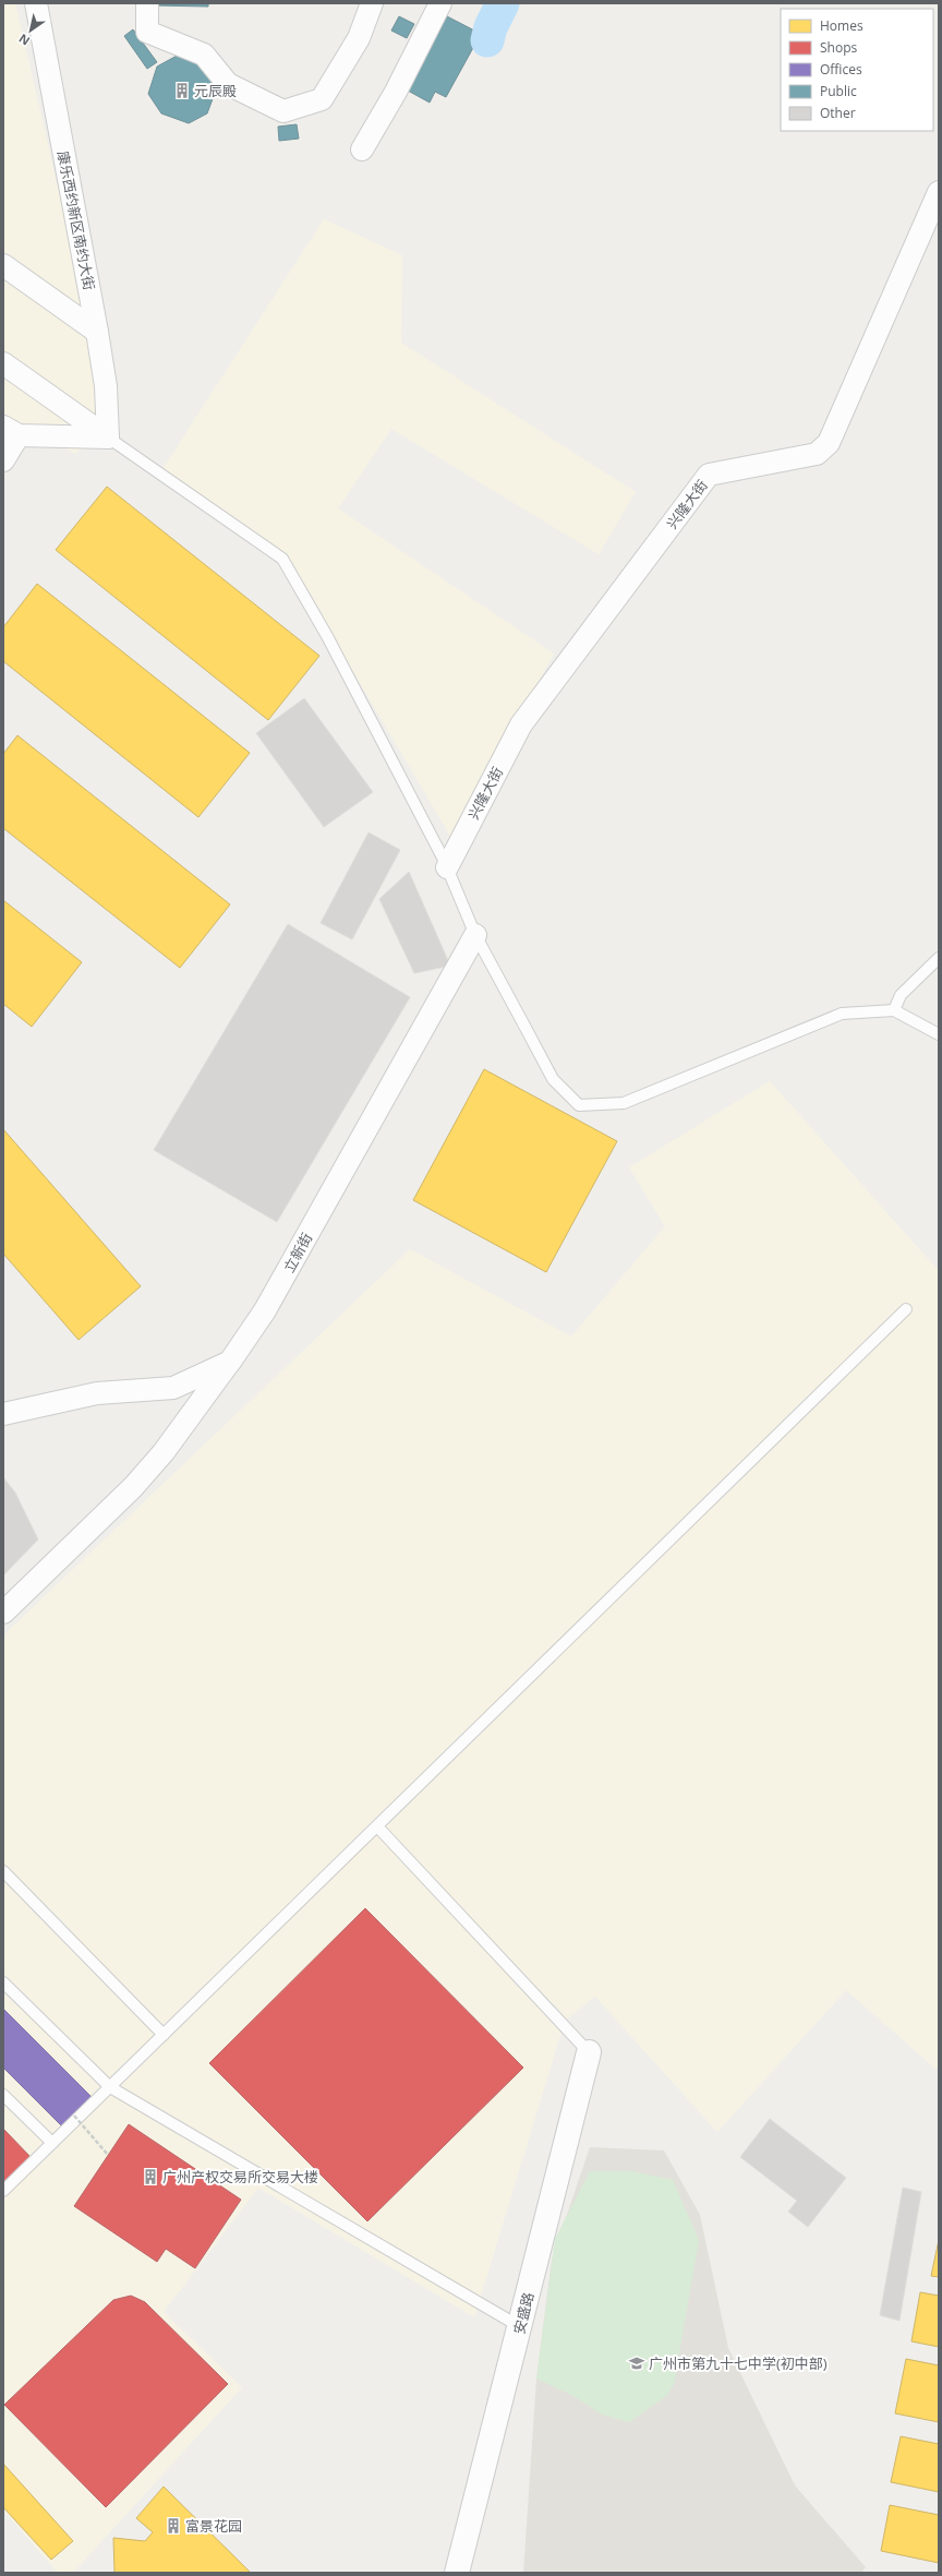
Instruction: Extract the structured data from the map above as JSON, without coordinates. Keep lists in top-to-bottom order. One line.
{"streets":{"street":["康乐西约新区南约大街","兴隆大街","立新街","安盛路"]},"places":{"building":["元辰殿","广州产权交易所交易大楼","富景花园"],"school or university":["广州市第九十七中学(初中部)"]},"legend":["Homes","Shops","Offices","Public","Other"],"north":"bottom left"}
